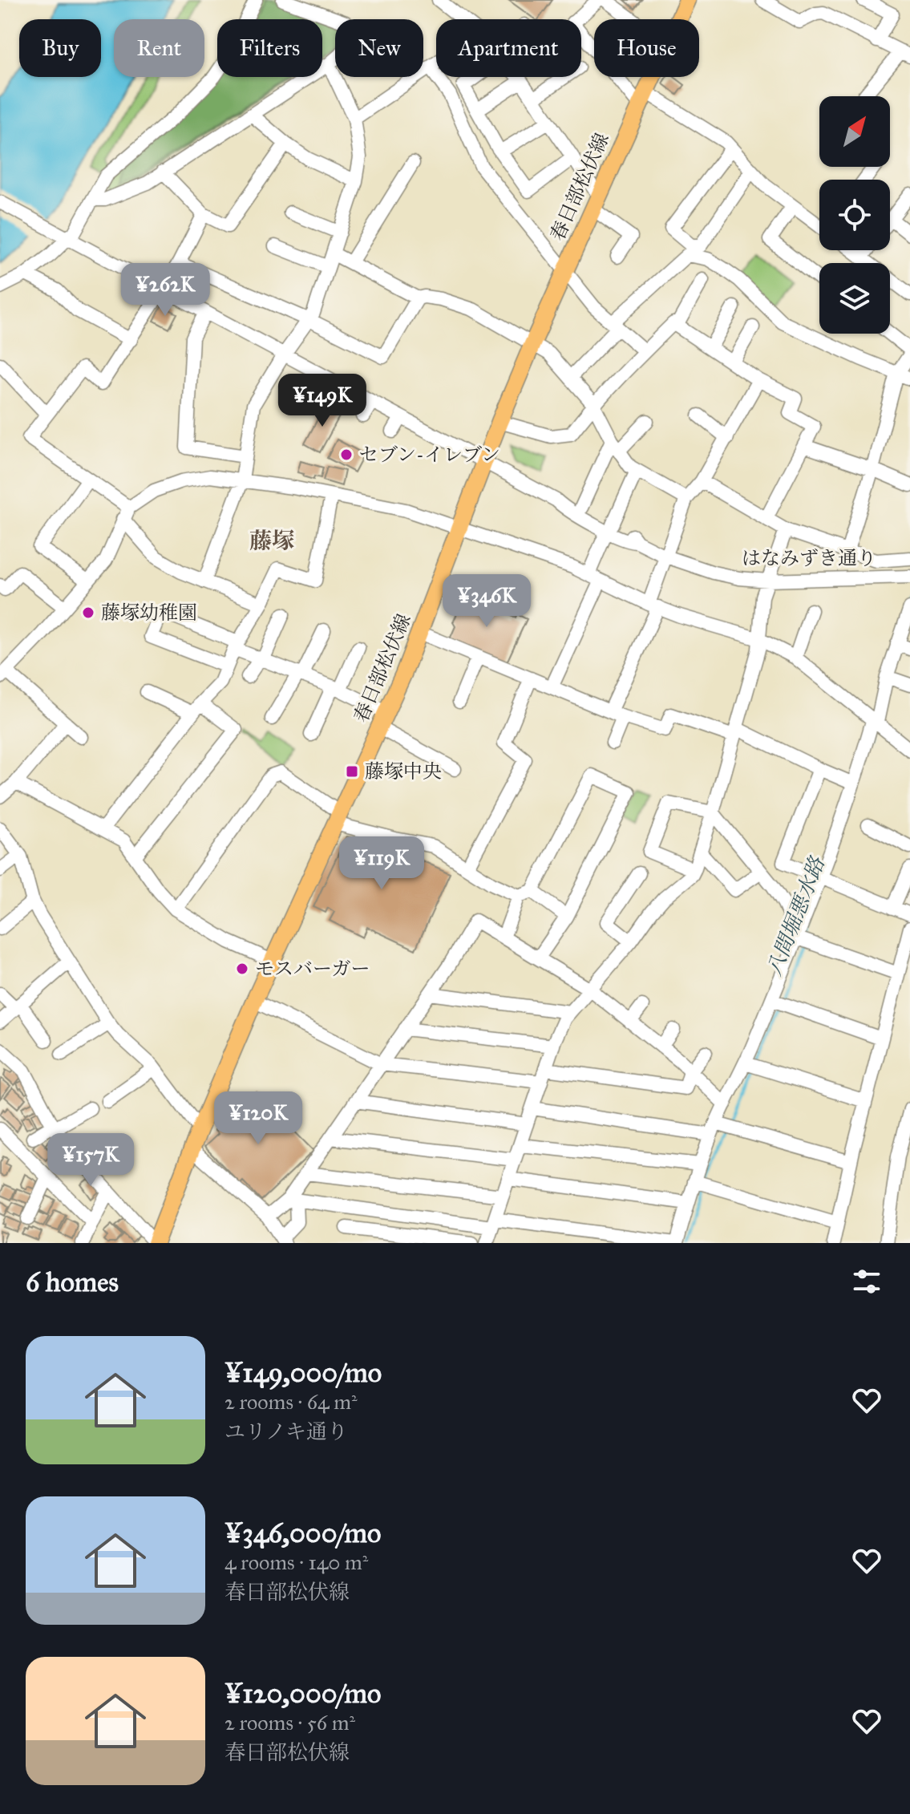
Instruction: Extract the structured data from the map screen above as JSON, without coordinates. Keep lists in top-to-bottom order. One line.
{"streets":{"main road":["春日部松伏線"],"street":["はなみずき通り"]},"crossings":[["春日部松伏線","はなみずき通り"]],"districts":["藤塚"],"water":["八間堀悪水路"],"places":{"other":["セブン-イレブン","藤塚幼稚園","モスバーガー"],"transit":["藤塚中央"]},"north":"top right","page":{"chip":["Buy","Rent","Filters","New","Apartment","House"],"price":["¥262K","¥149K","¥346K","¥119K","¥120K","¥157K"],"heading":"6 homes","list":[{"name":"¥149,000/mo","note":"2 rooms · 64 m² · ユリノキ通り"},{"name":"¥346,000/mo","note":"4 rooms · 140 m² · 春日部松伏線"},{"name":"¥120,000/mo","note":"2 rooms · 56 m² · 春日部松伏線"}]}}
